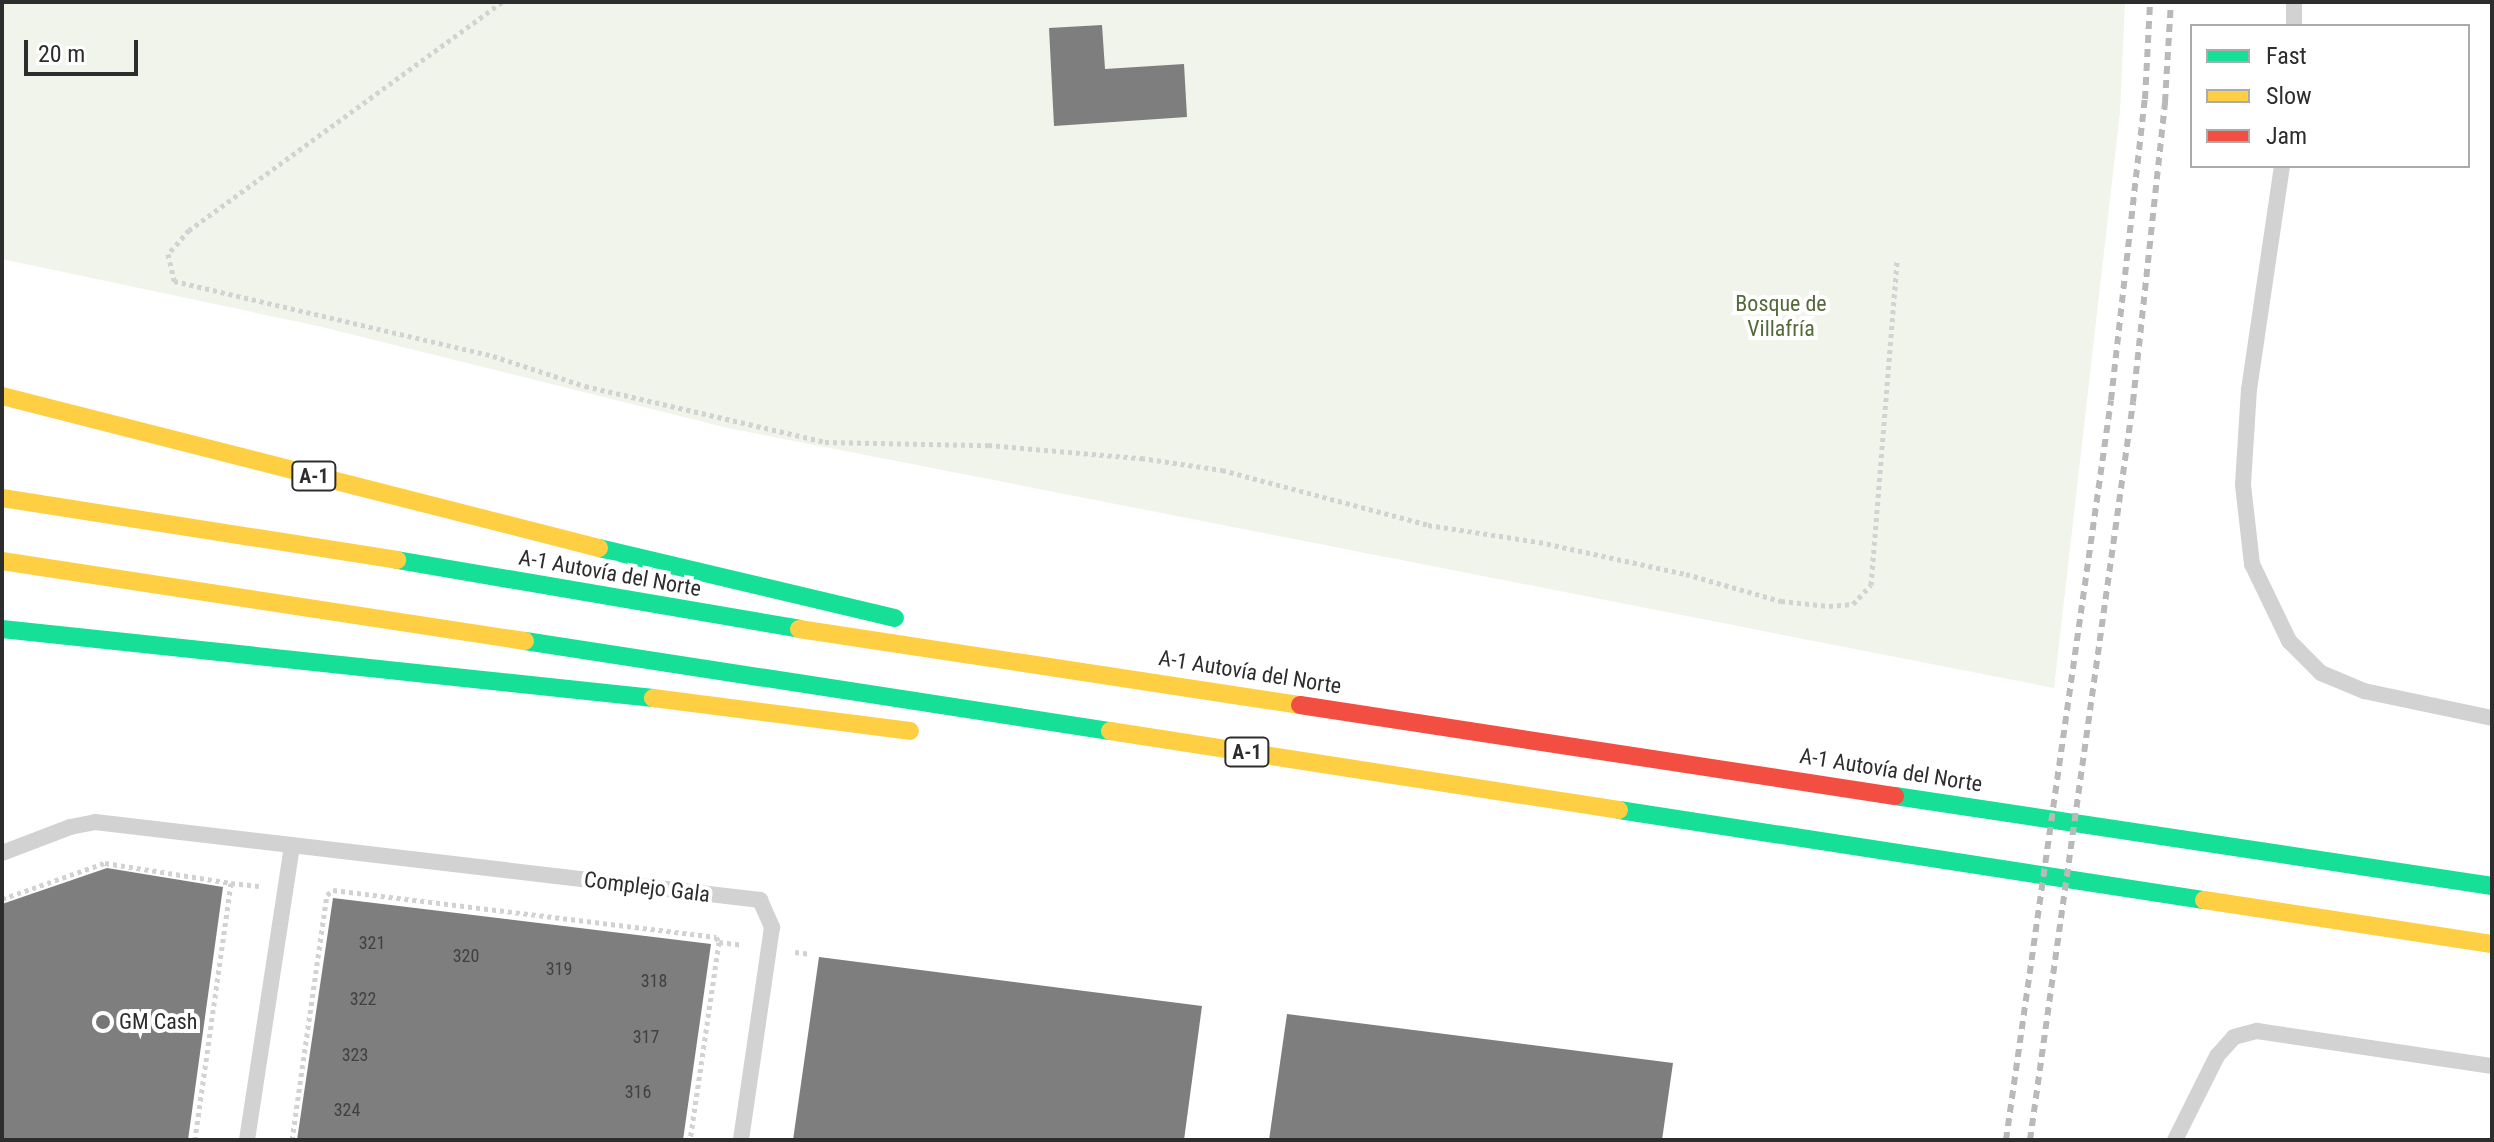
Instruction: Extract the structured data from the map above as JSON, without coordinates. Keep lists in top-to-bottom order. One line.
{"streets":{"highway":["A-1","A-1 Autovía del Norte"],"lane":["Complejo Gala"]},"parks":["Bosque de Villafría"],"places":["GM Cash"],"house_numbers":["321","320","319","318","322","317","323","316","324"],"legend":["Fast","Slow","Jam"],"scale_bar":"20 m"}
